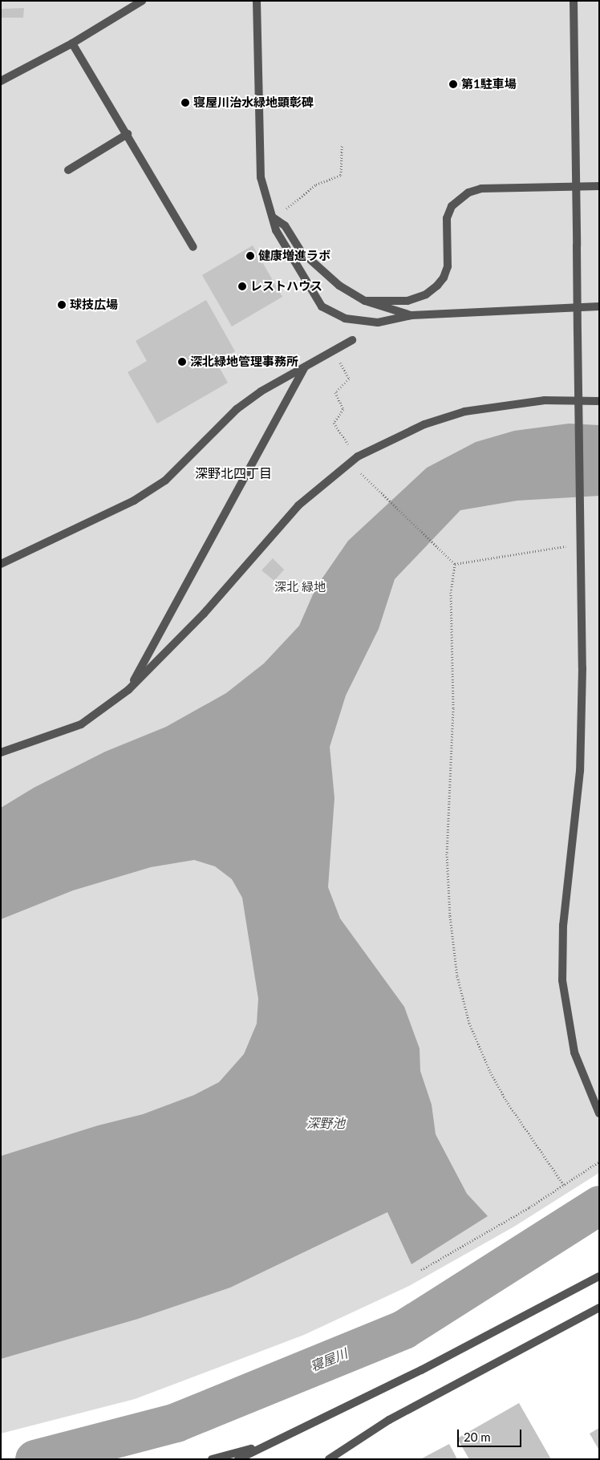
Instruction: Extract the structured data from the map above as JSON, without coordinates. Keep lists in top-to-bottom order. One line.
{"districts":["深野北四丁目"],"water":["深野池","寝屋川"],"parks":["深北 緑地"],"places":["第1駐車場","寝屋川治水緑地顕彰碑","健康増進ラボ","レストハウス","球技広場","深北緑地管理事務所"],"scale_bar":"20 m"}
